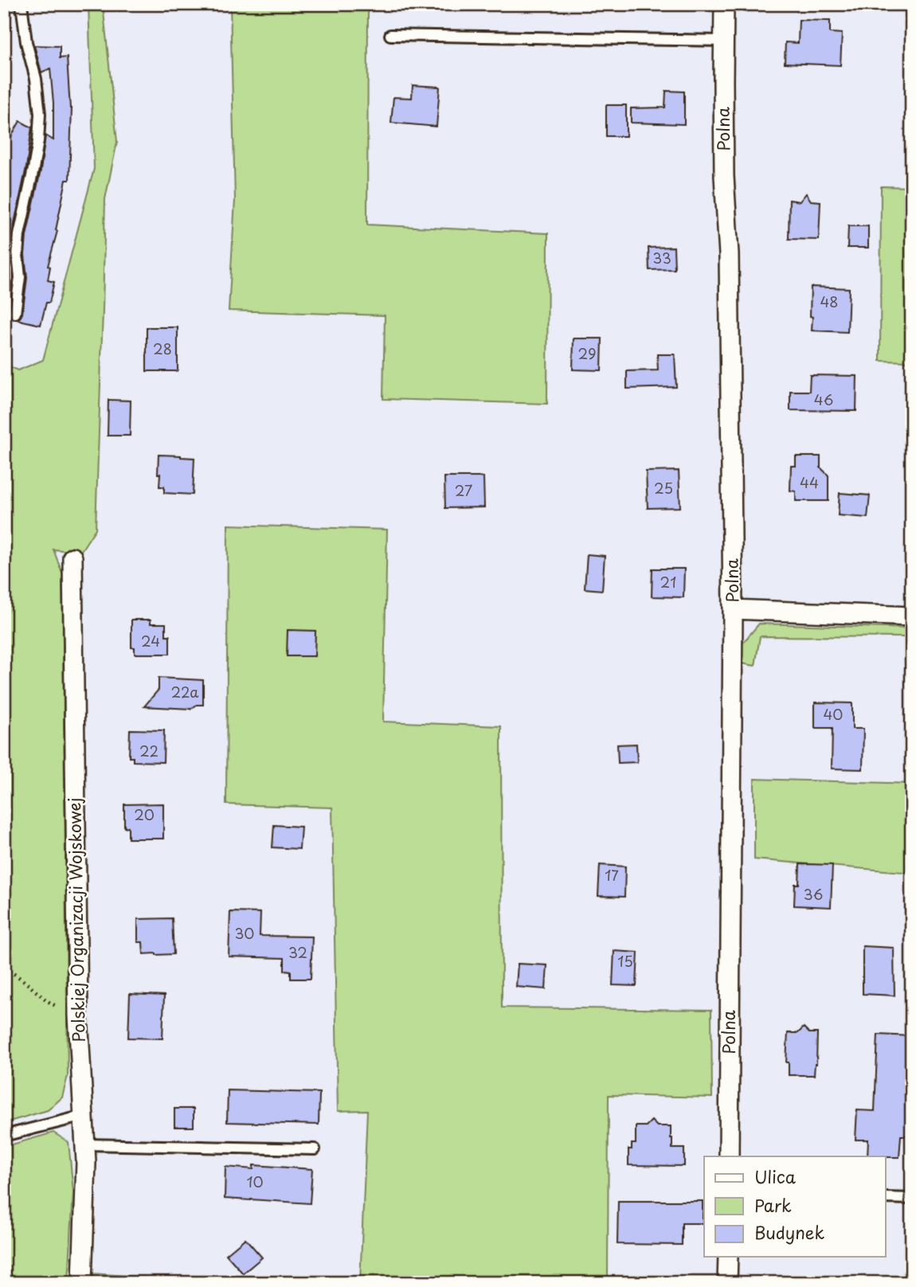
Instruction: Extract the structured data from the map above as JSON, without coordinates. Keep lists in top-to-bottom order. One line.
{"streets":{"street":["Polna","Polskiej Organizacji Wojskowej"]},"house_numbers":["33","48","28","29","46","44","25","27","21","24","22a","40","22","20","17","36","30","32","15","10"],"legend":["Ulica","Park","Budynek"]}
